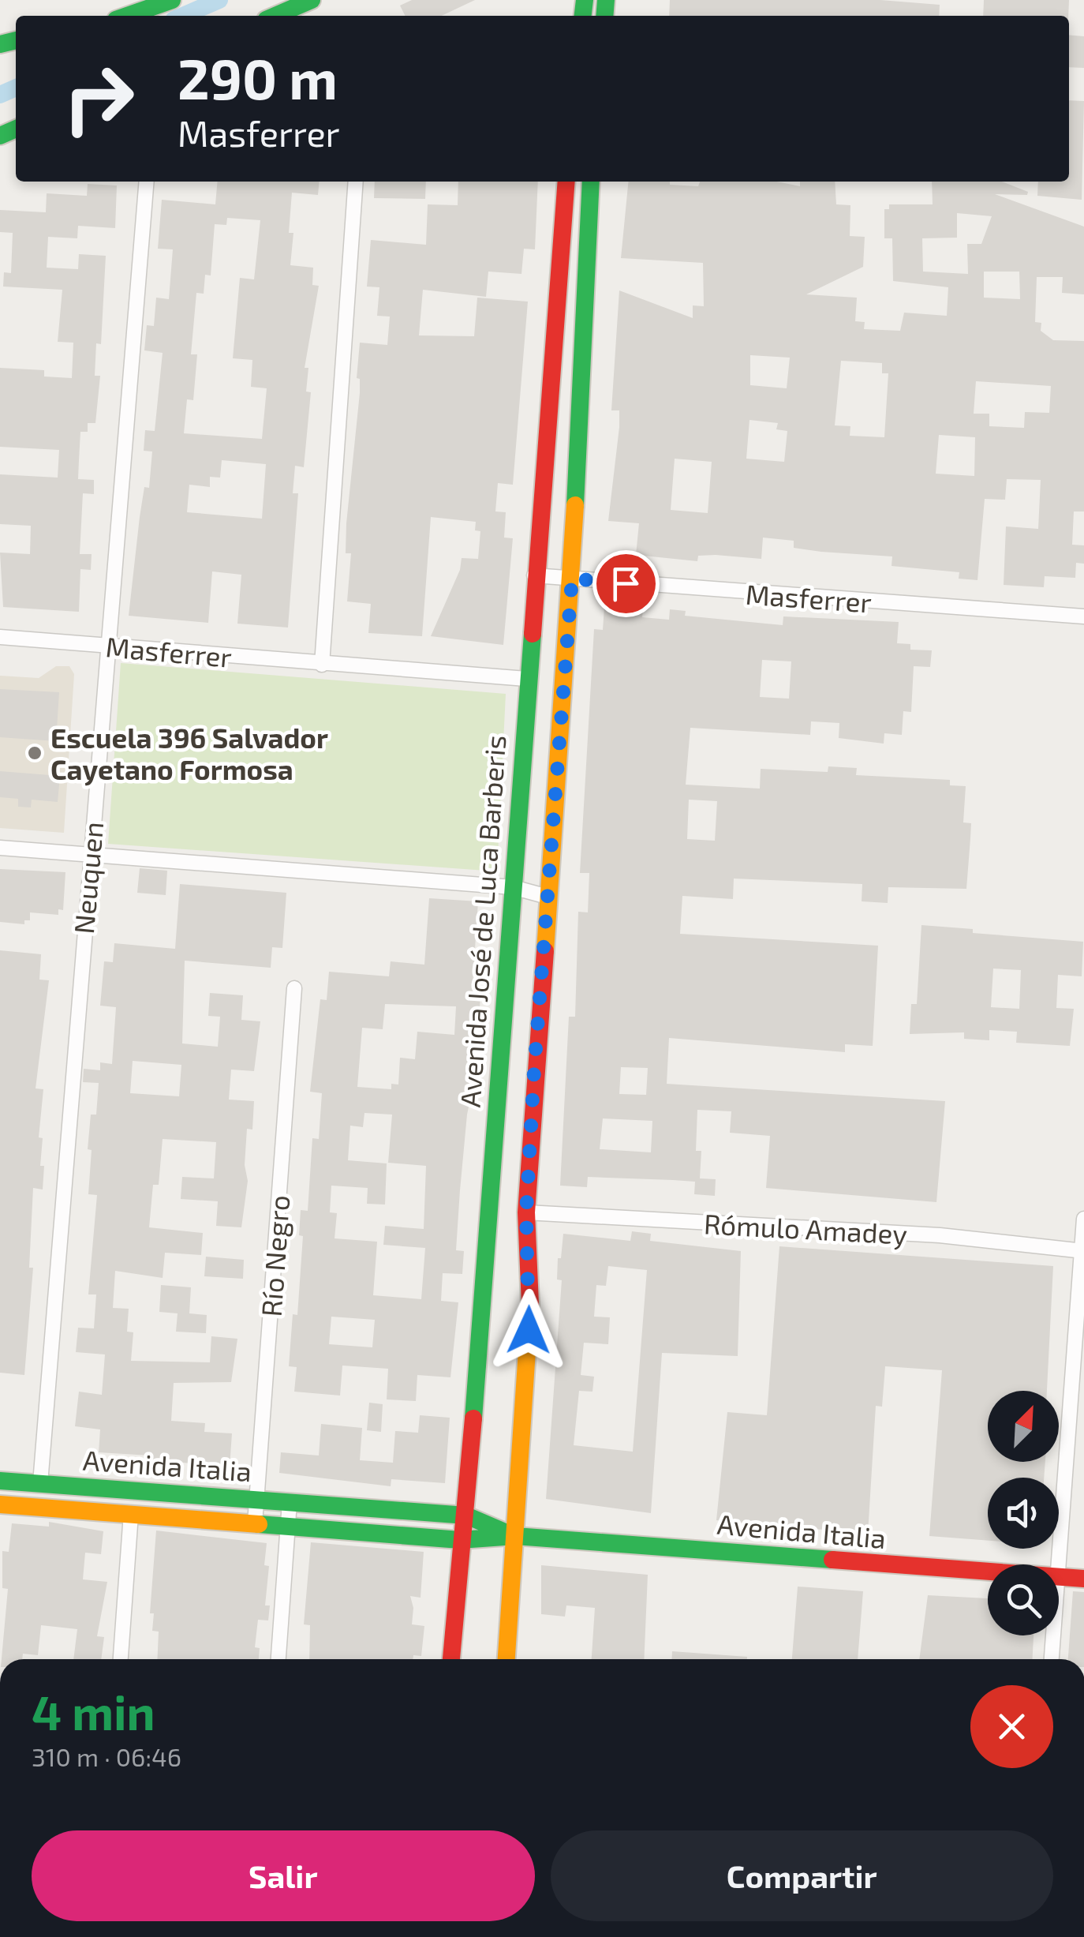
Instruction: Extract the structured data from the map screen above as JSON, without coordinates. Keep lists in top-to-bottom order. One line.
{"streets":{"main road":["Avenida José de Luca Barberis","Avenida Italia"],"street":["Masferrer","Neuquen","Rómulo Amadey","Río Negro"]},"crossings":[["Masferrer","Neuquen"],["Masferrer","Avenida José de Luca Barberis"],["Neuquen","Avenida Italia"],["Avenida José de Luca Barberis","Avenida Italia"],["Río Negro","Avenida Italia"]],"places":["Escuela 396 Salvador Cayetano Formosa"],"north":"top right","page":{"turn":["290 m","Masferrer"],"heading":["4 min","310 m · 06:46"],"buttons":["Salir","Compartir"]}}
